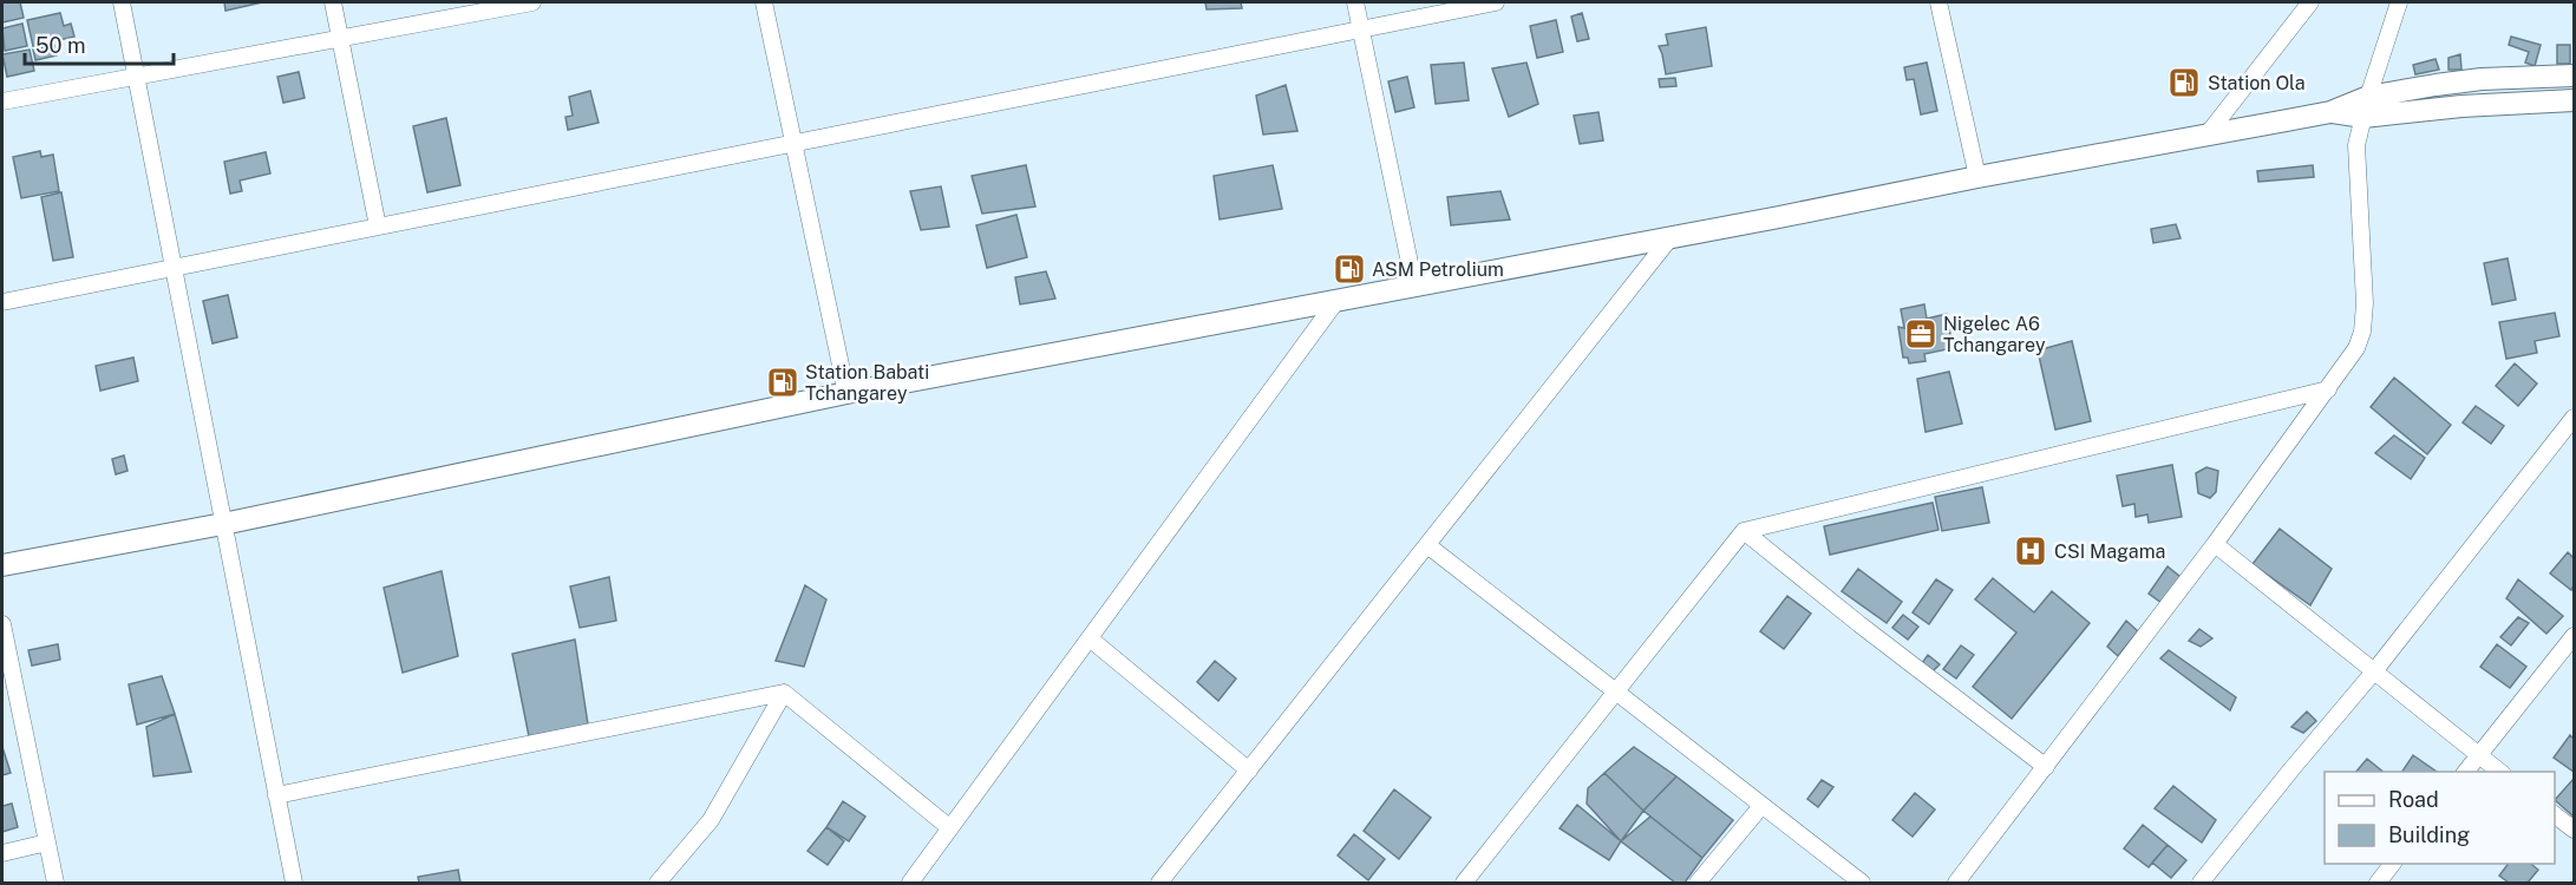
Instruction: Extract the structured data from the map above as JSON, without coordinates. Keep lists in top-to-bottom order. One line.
{"places":{"fuel station":["Station Ola","ASM Petrolium","Station Babati Tchangarey"],"office":["Nigelec A6 Tchangarey"],"hospital":["CSI Magama"]},"legend":["Road","Building"],"scale_bar":"50 m"}
